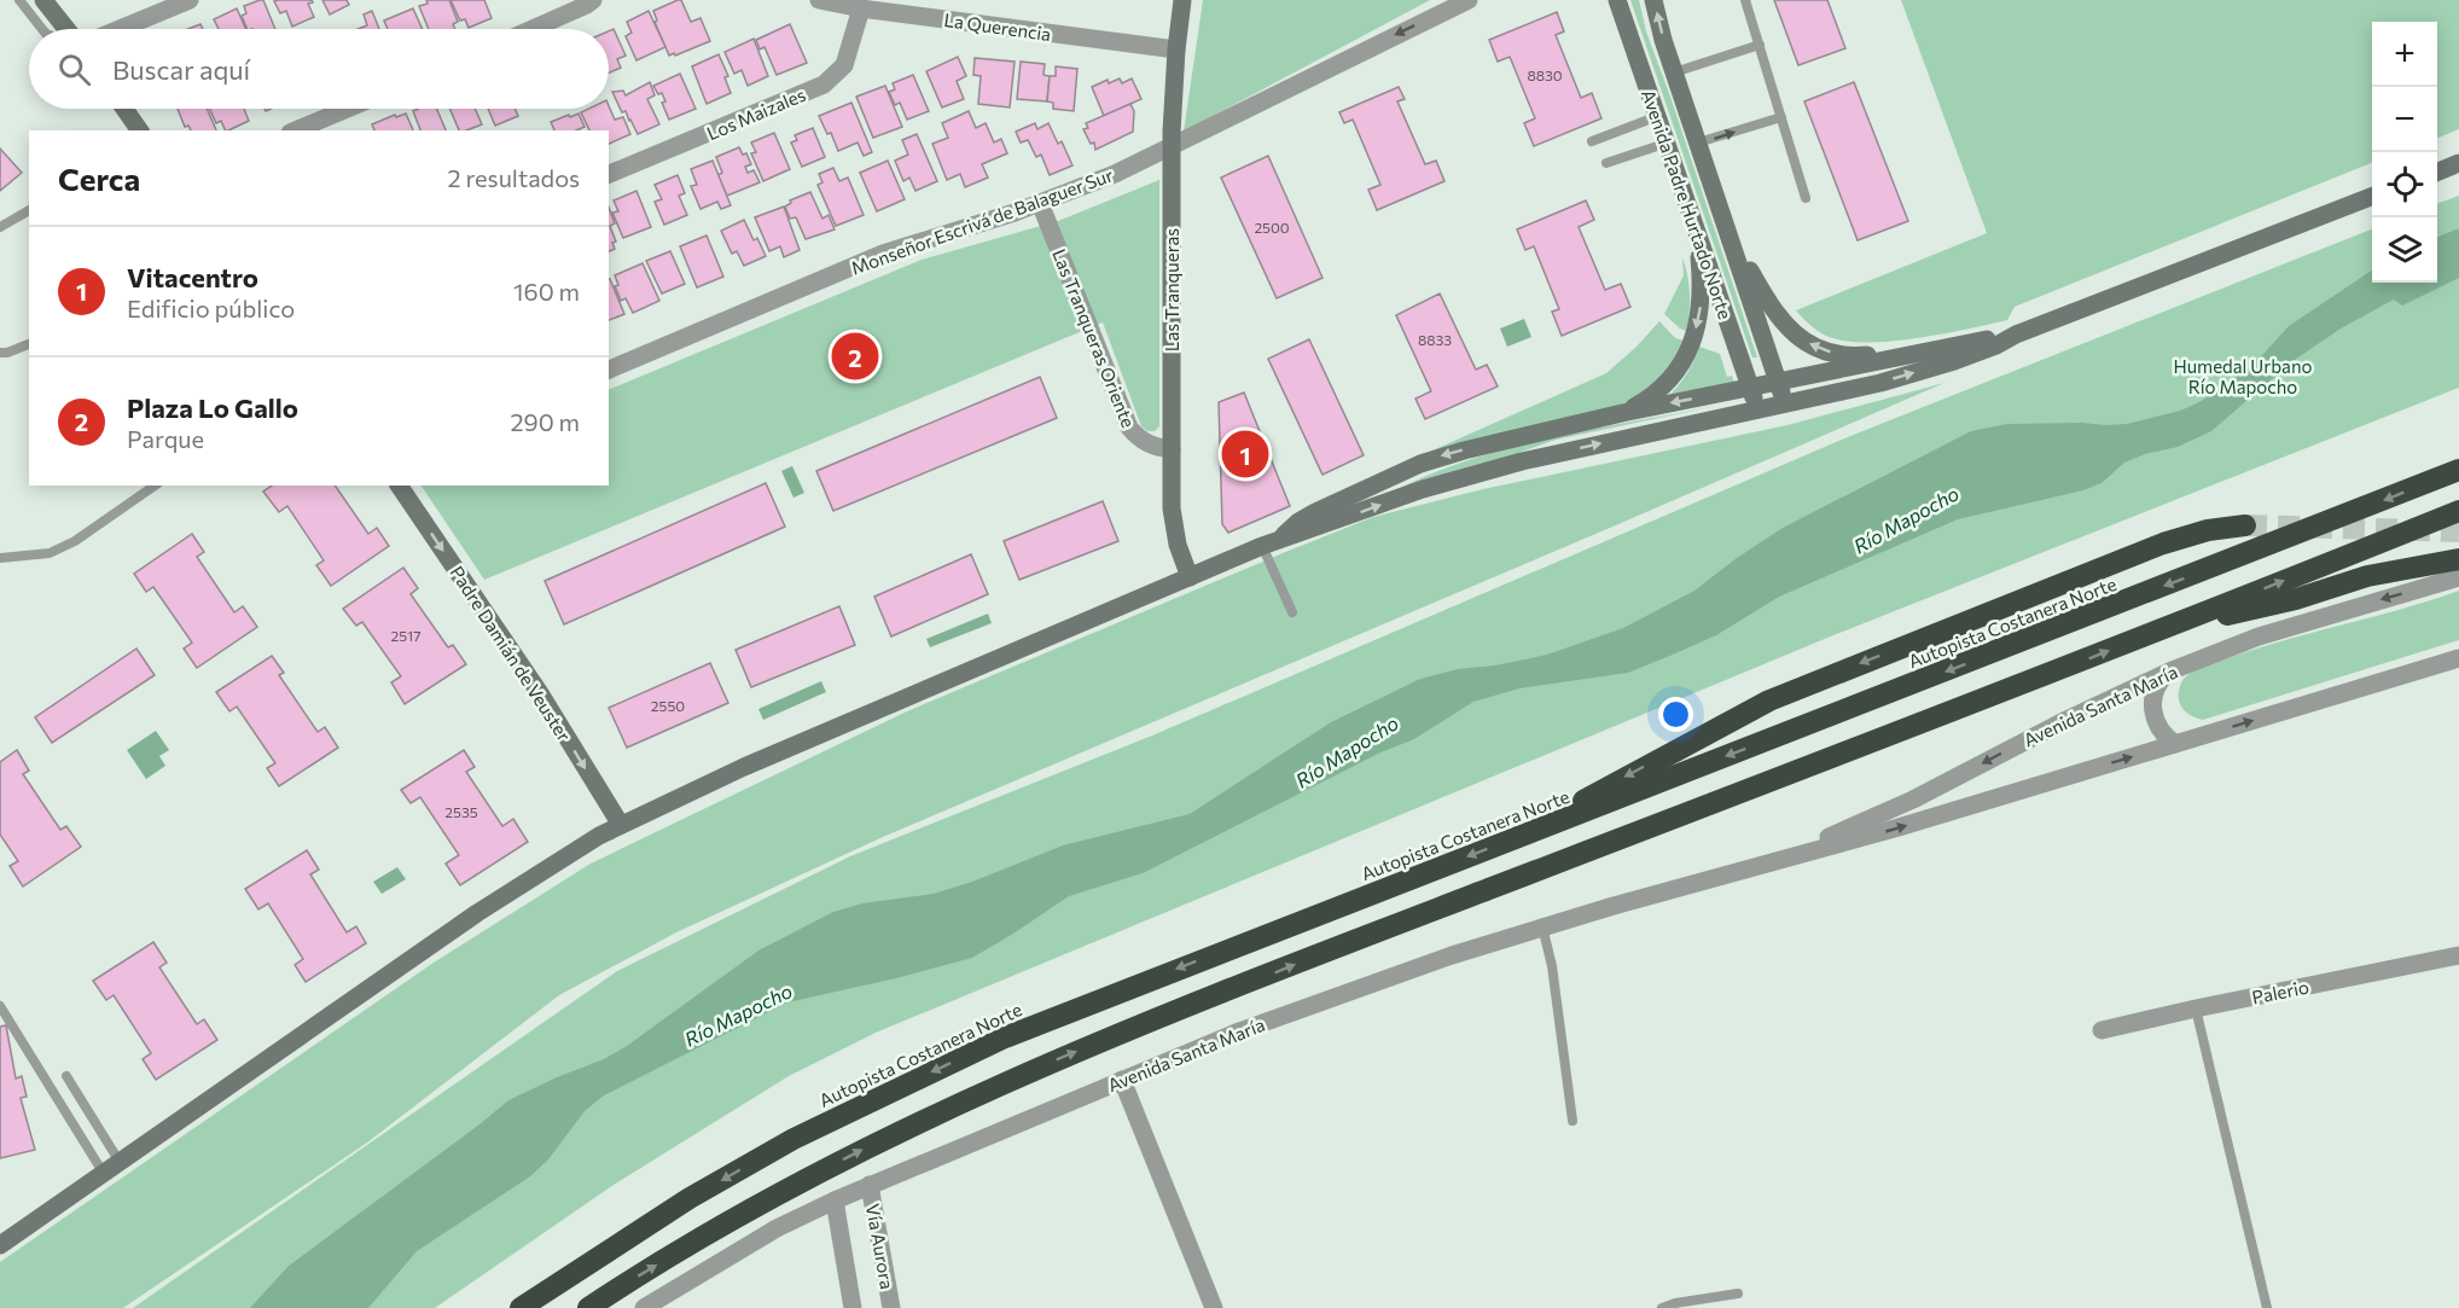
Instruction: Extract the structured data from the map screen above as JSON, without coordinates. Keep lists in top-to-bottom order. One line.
{"streets":{"highway":["Autopista Costanera Norte"],"street":["La Querencia","Los Maizales","Avenida Padre Hurtado Norte","Monseñor Escrivá de Balaguer Sur","Las Tranqueras","Las Tranqueras Oriente","Padre Damián de Veuster","Avenida Santa María","Palerio","Vía Aurora"]},"crossings":[["La Querencia","Los Maizales"],["La Querencia","Las Tranqueras"],["Monseñor Escrivá de Balaguer Sur","Las Tranqueras"],["Monseñor Escrivá de Balaguer Sur","Las Tranqueras Oriente"],["Las Tranqueras","Las Tranqueras Oriente"],["Avenida Santa María","Vía Aurora"]],"one_way":["Monseñor Escrivá de Balaguer Sur","Padre Damián de Veuster"],"water":["Río Mapocho"],"parks":["Humedal Urbano Río Mapocho"],"house_numbers":["8830","2500","8833","2517","2550","2535"],"page":{"map_buttons":["+","−"],"search":"Buscar aquí","heading":["Cerca","2 resultados"],"list":[{"mark":"1","name":"Vitacentro","note":"Edificio público","value":"160 m"},{"mark":"2","name":"Plaza Lo Gallo","note":"Parque","value":"290 m"}],"pins":["2","1"]}}
